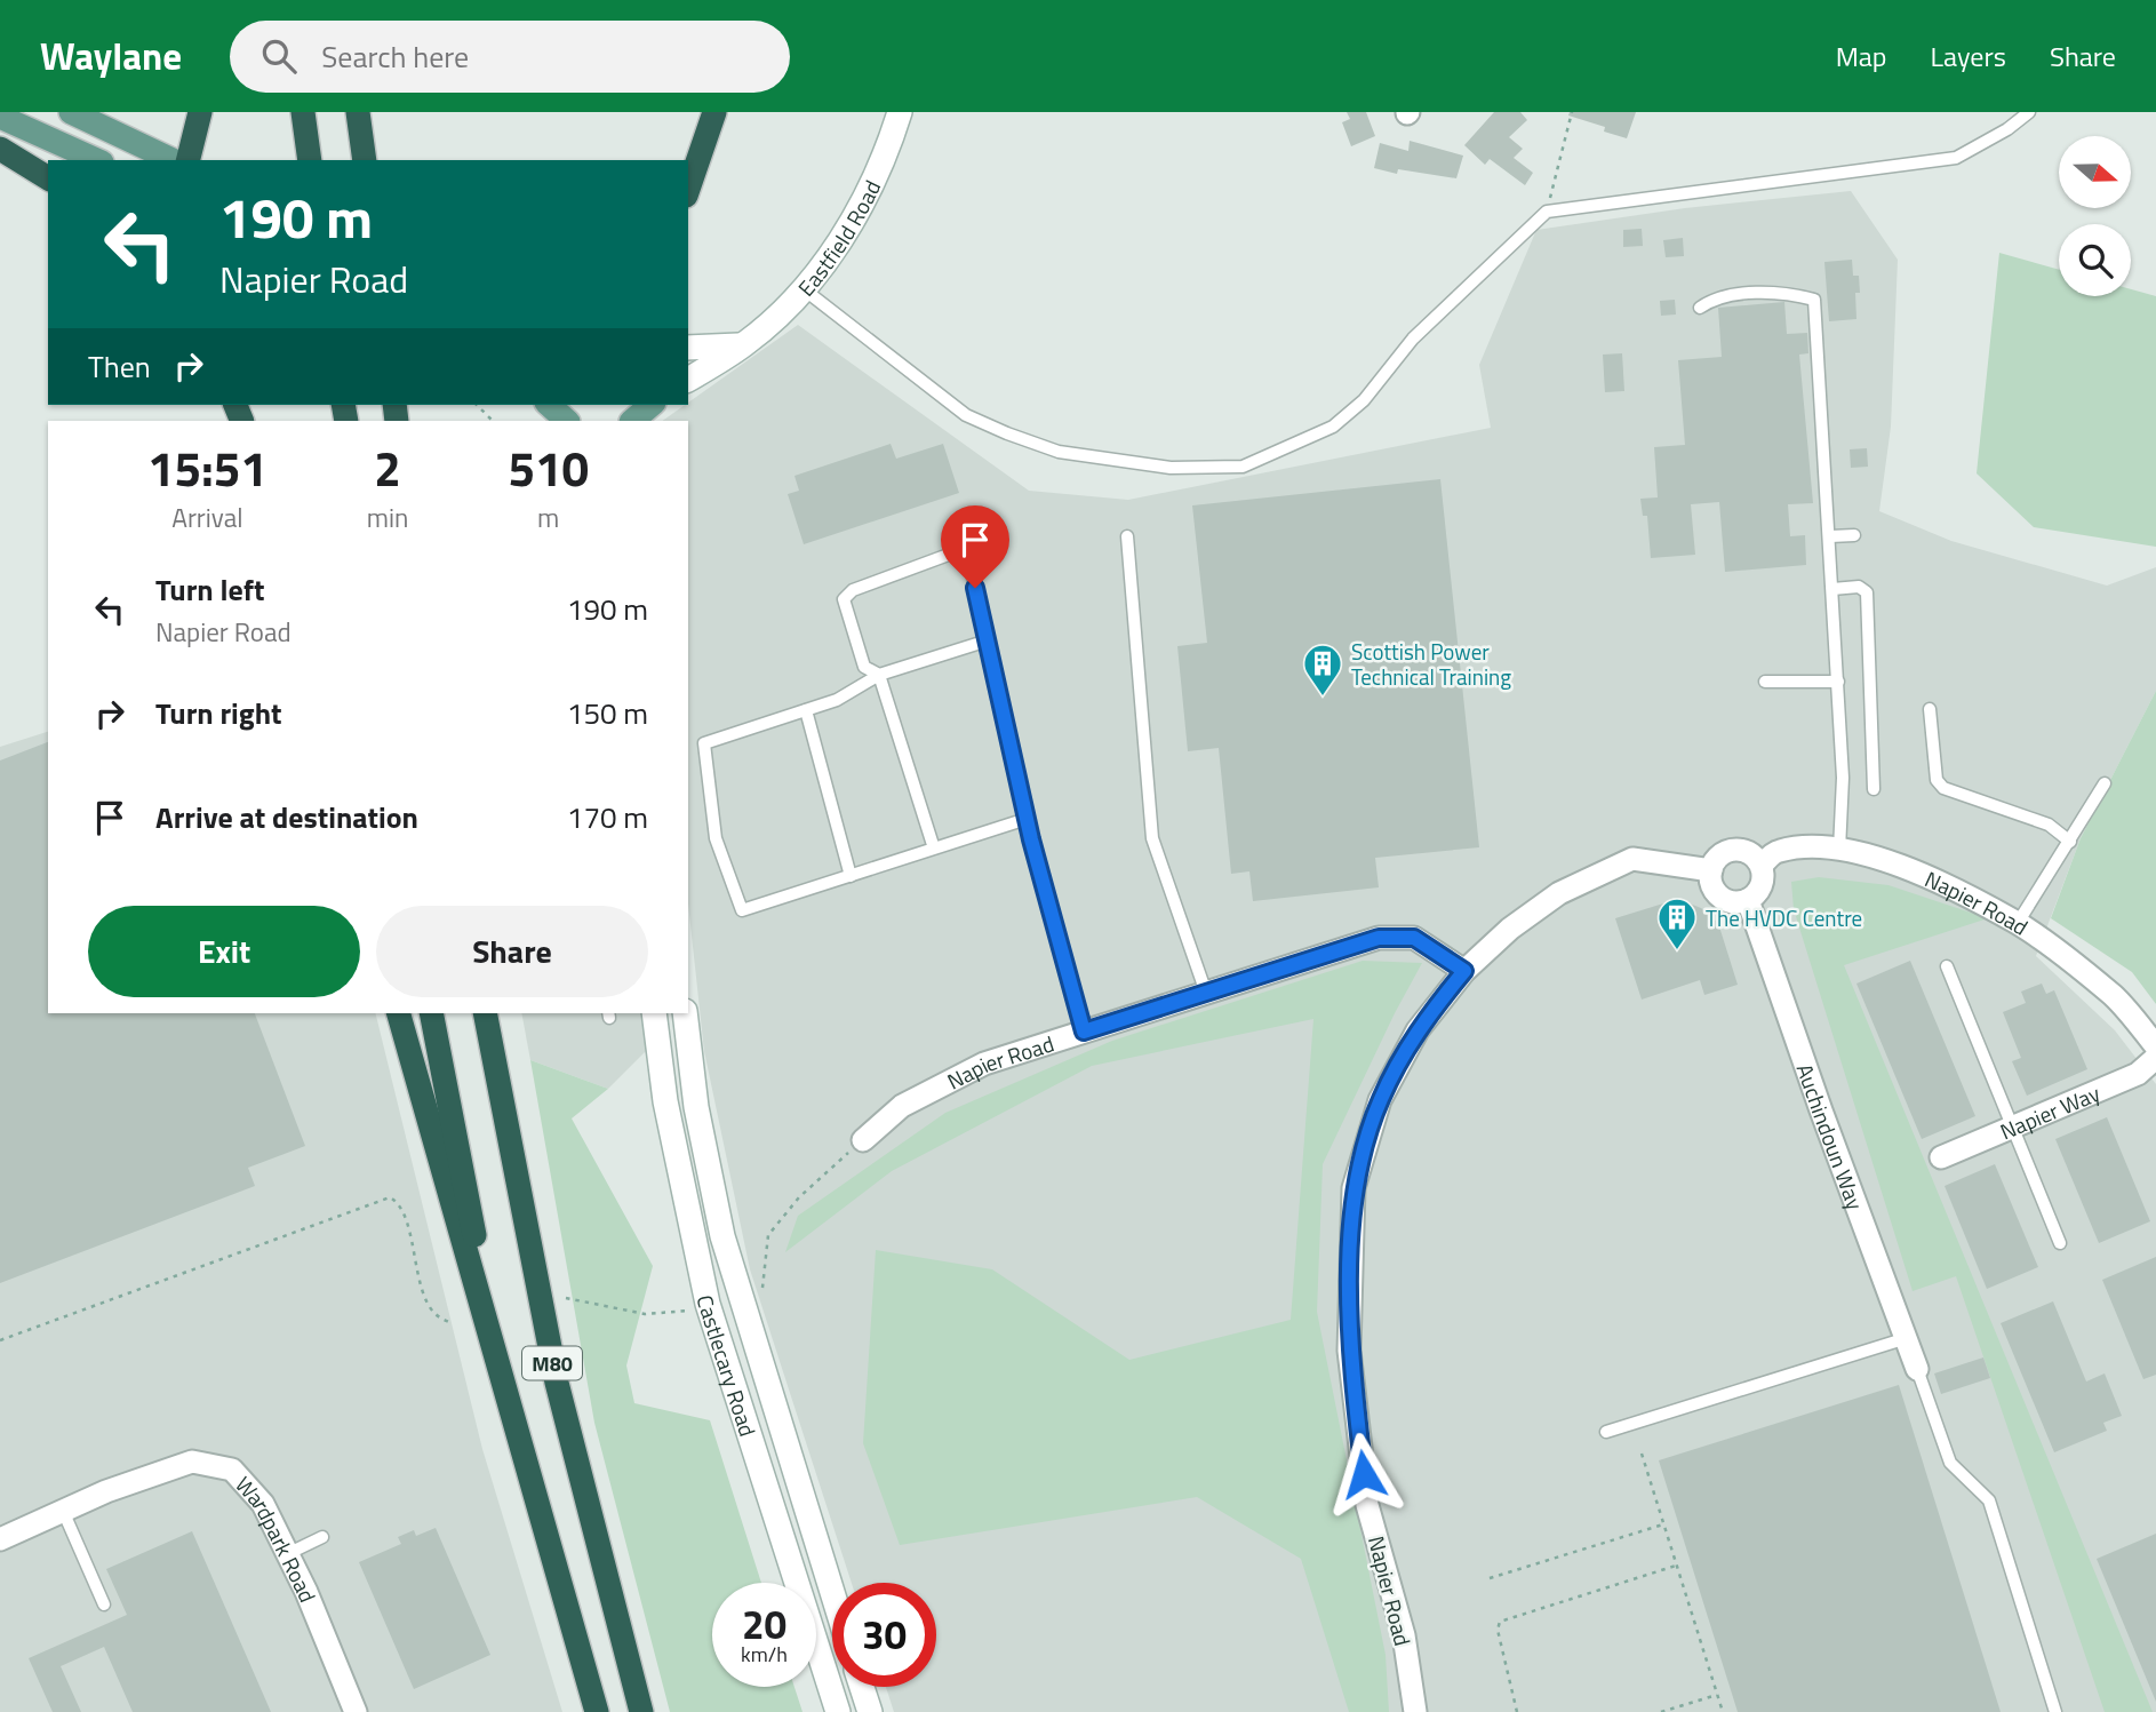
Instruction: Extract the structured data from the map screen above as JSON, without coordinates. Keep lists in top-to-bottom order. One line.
{"streets":{"highway":["M80"],"main road":["Eastfield Road","Castlecary Road"],"street":["Napier Road","Napier Way","Auchindoun Way","Wardpark Road"]},"crossings":[["Napier Road","Auchindoun Way"]],"places":{"building":["Scottish Power Technical Training","The HVDC Centre"]},"north":"right","page":{"header":"Waylane","search":"Search here","nav":["Map","Layers","Share"],"turn":["190 m","Napier Road"],"then":"Then","eta":["15:51","Arrival","2","min","510","m"],"list":[{"name":"Turn left","note":"Napier Road","value":"190 m"},{"name":"Turn right","value":"150 m"},{"name":"Arrive at destination","value":"170 m"}],"buttons":["Exit","Share"],"speed":"20 km/h","limit":"30"}}
